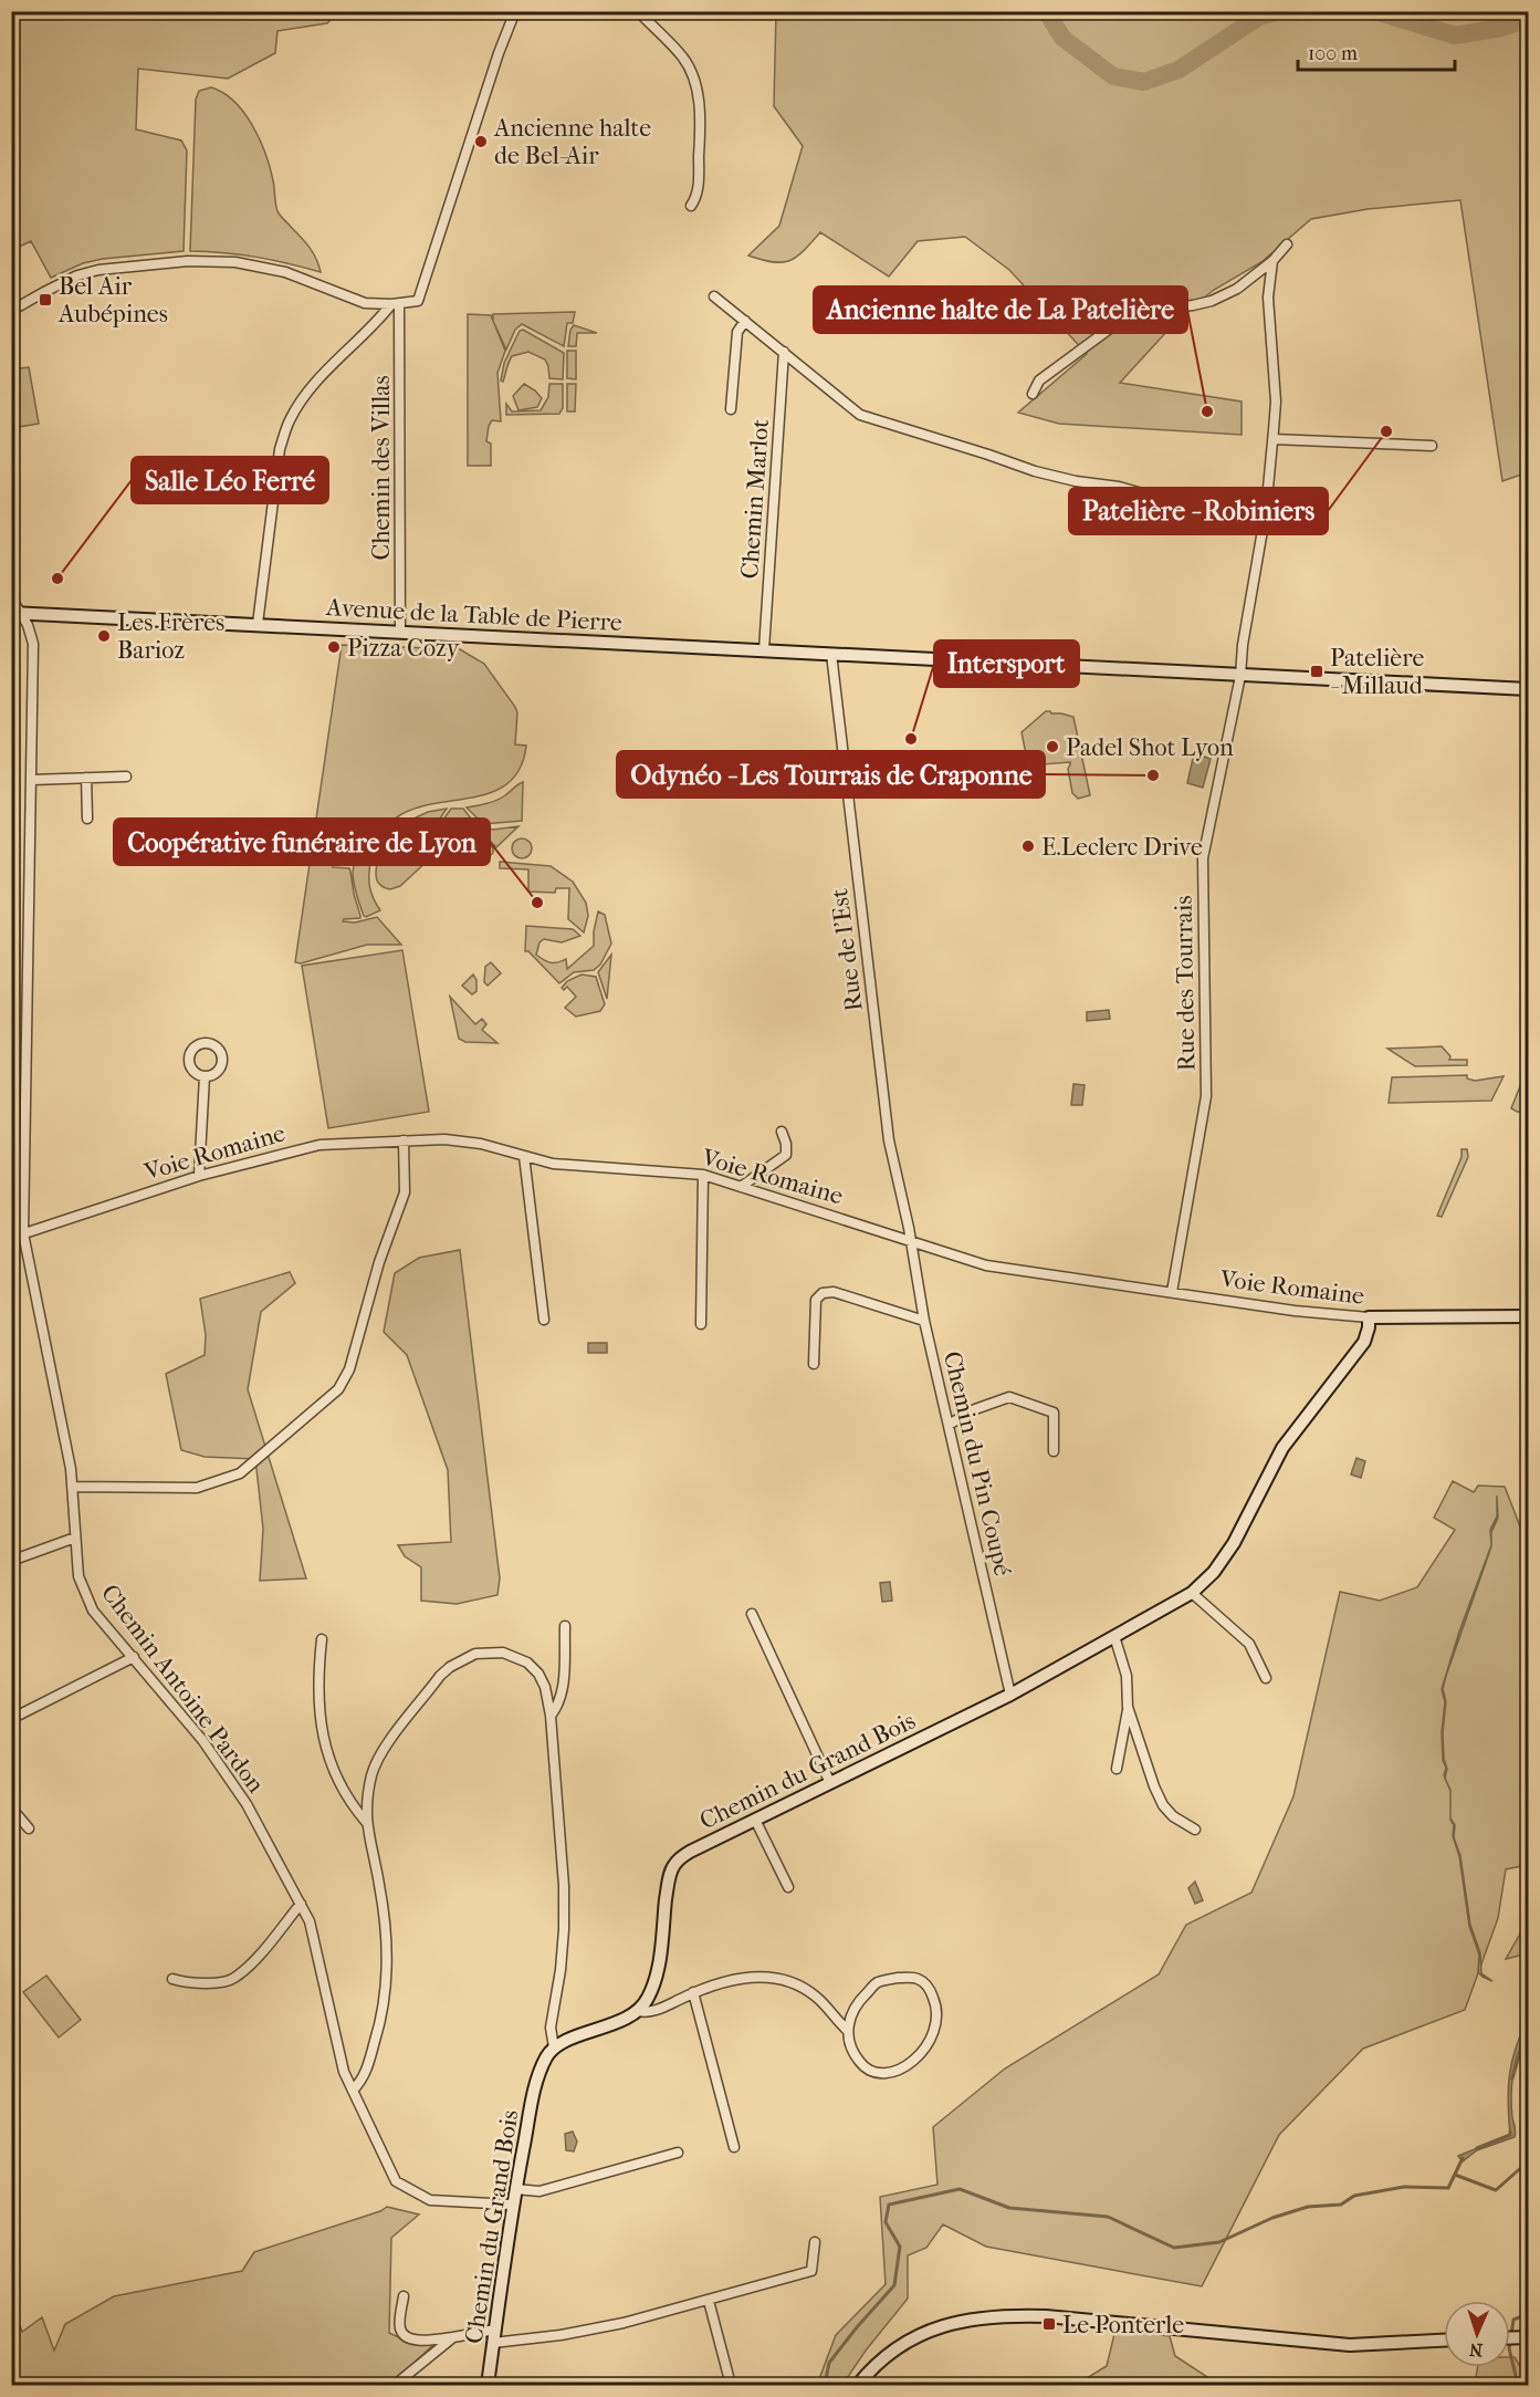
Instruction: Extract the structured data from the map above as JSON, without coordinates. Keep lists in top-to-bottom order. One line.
{"streets":{"main road":["Avenue de la Table de Pierre","Voie Romaine","Chemin du Grand Bois"],"street":["Chemin des Villas","Chemin Marlot","Rue de l'Est","Rue des Tourrais","Chemin du Pin Coupé","Chemin Antoine Pardon"]},"crossings":[["Chemin des Villas","Avenue de la Table de Pierre"],["Chemin Marlot","Avenue de la Table de Pierre"],["Avenue de la Table de Pierre","Rue de l'Est"],["Avenue de la Table de Pierre","Rue des Tourrais"],["Avenue de la Table de Pierre","Chemin Antoine Pardon"],["Rue de l'Est","Voie Romaine"],["Rue de l'Est","Chemin du Pin Coupé"],["Rue des Tourrais","Voie Romaine"],["Voie Romaine","Chemin du Pin Coupé"],["Voie Romaine","Chemin Antoine Pardon"],["Voie Romaine","Chemin du Grand Bois"],["Chemin du Pin Coupé","Chemin du Grand Bois"],["Chemin Antoine Pardon","Chemin du Grand Bois"]],"places":{"other":["Ancienne halte de Bel-Air","Ancienne halte de La Patelière","Patelière - Robiniers","Salle Léo Ferré","Les Frères Barioz","Pizza Cozy","Intersport","Padel Shot Lyon","Odynéo - Les Tourrais de Craponne","E.Leclerc Drive","Coopérative funéraire de Lyon"],"transit":["Bel Air Aubépines","Patelière - Millaud","Le Ponterle"]},"scale_bar":"100 m","north":"bottom"}
